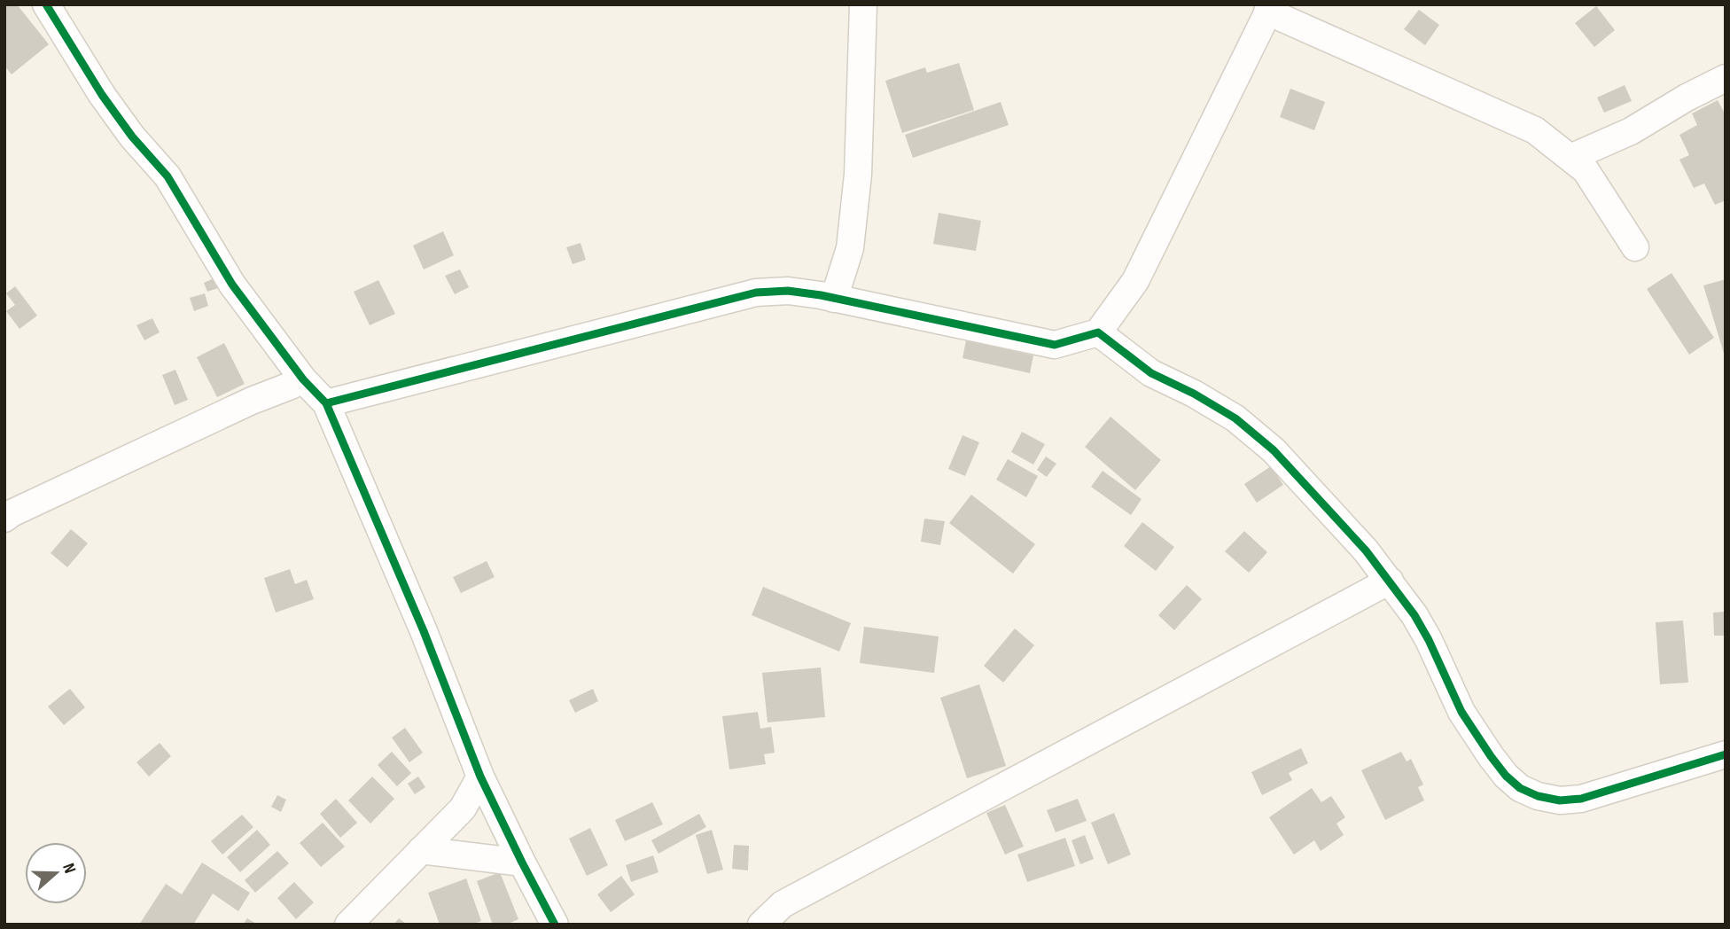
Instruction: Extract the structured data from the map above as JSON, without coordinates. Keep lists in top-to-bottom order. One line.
{"north":"right"}
